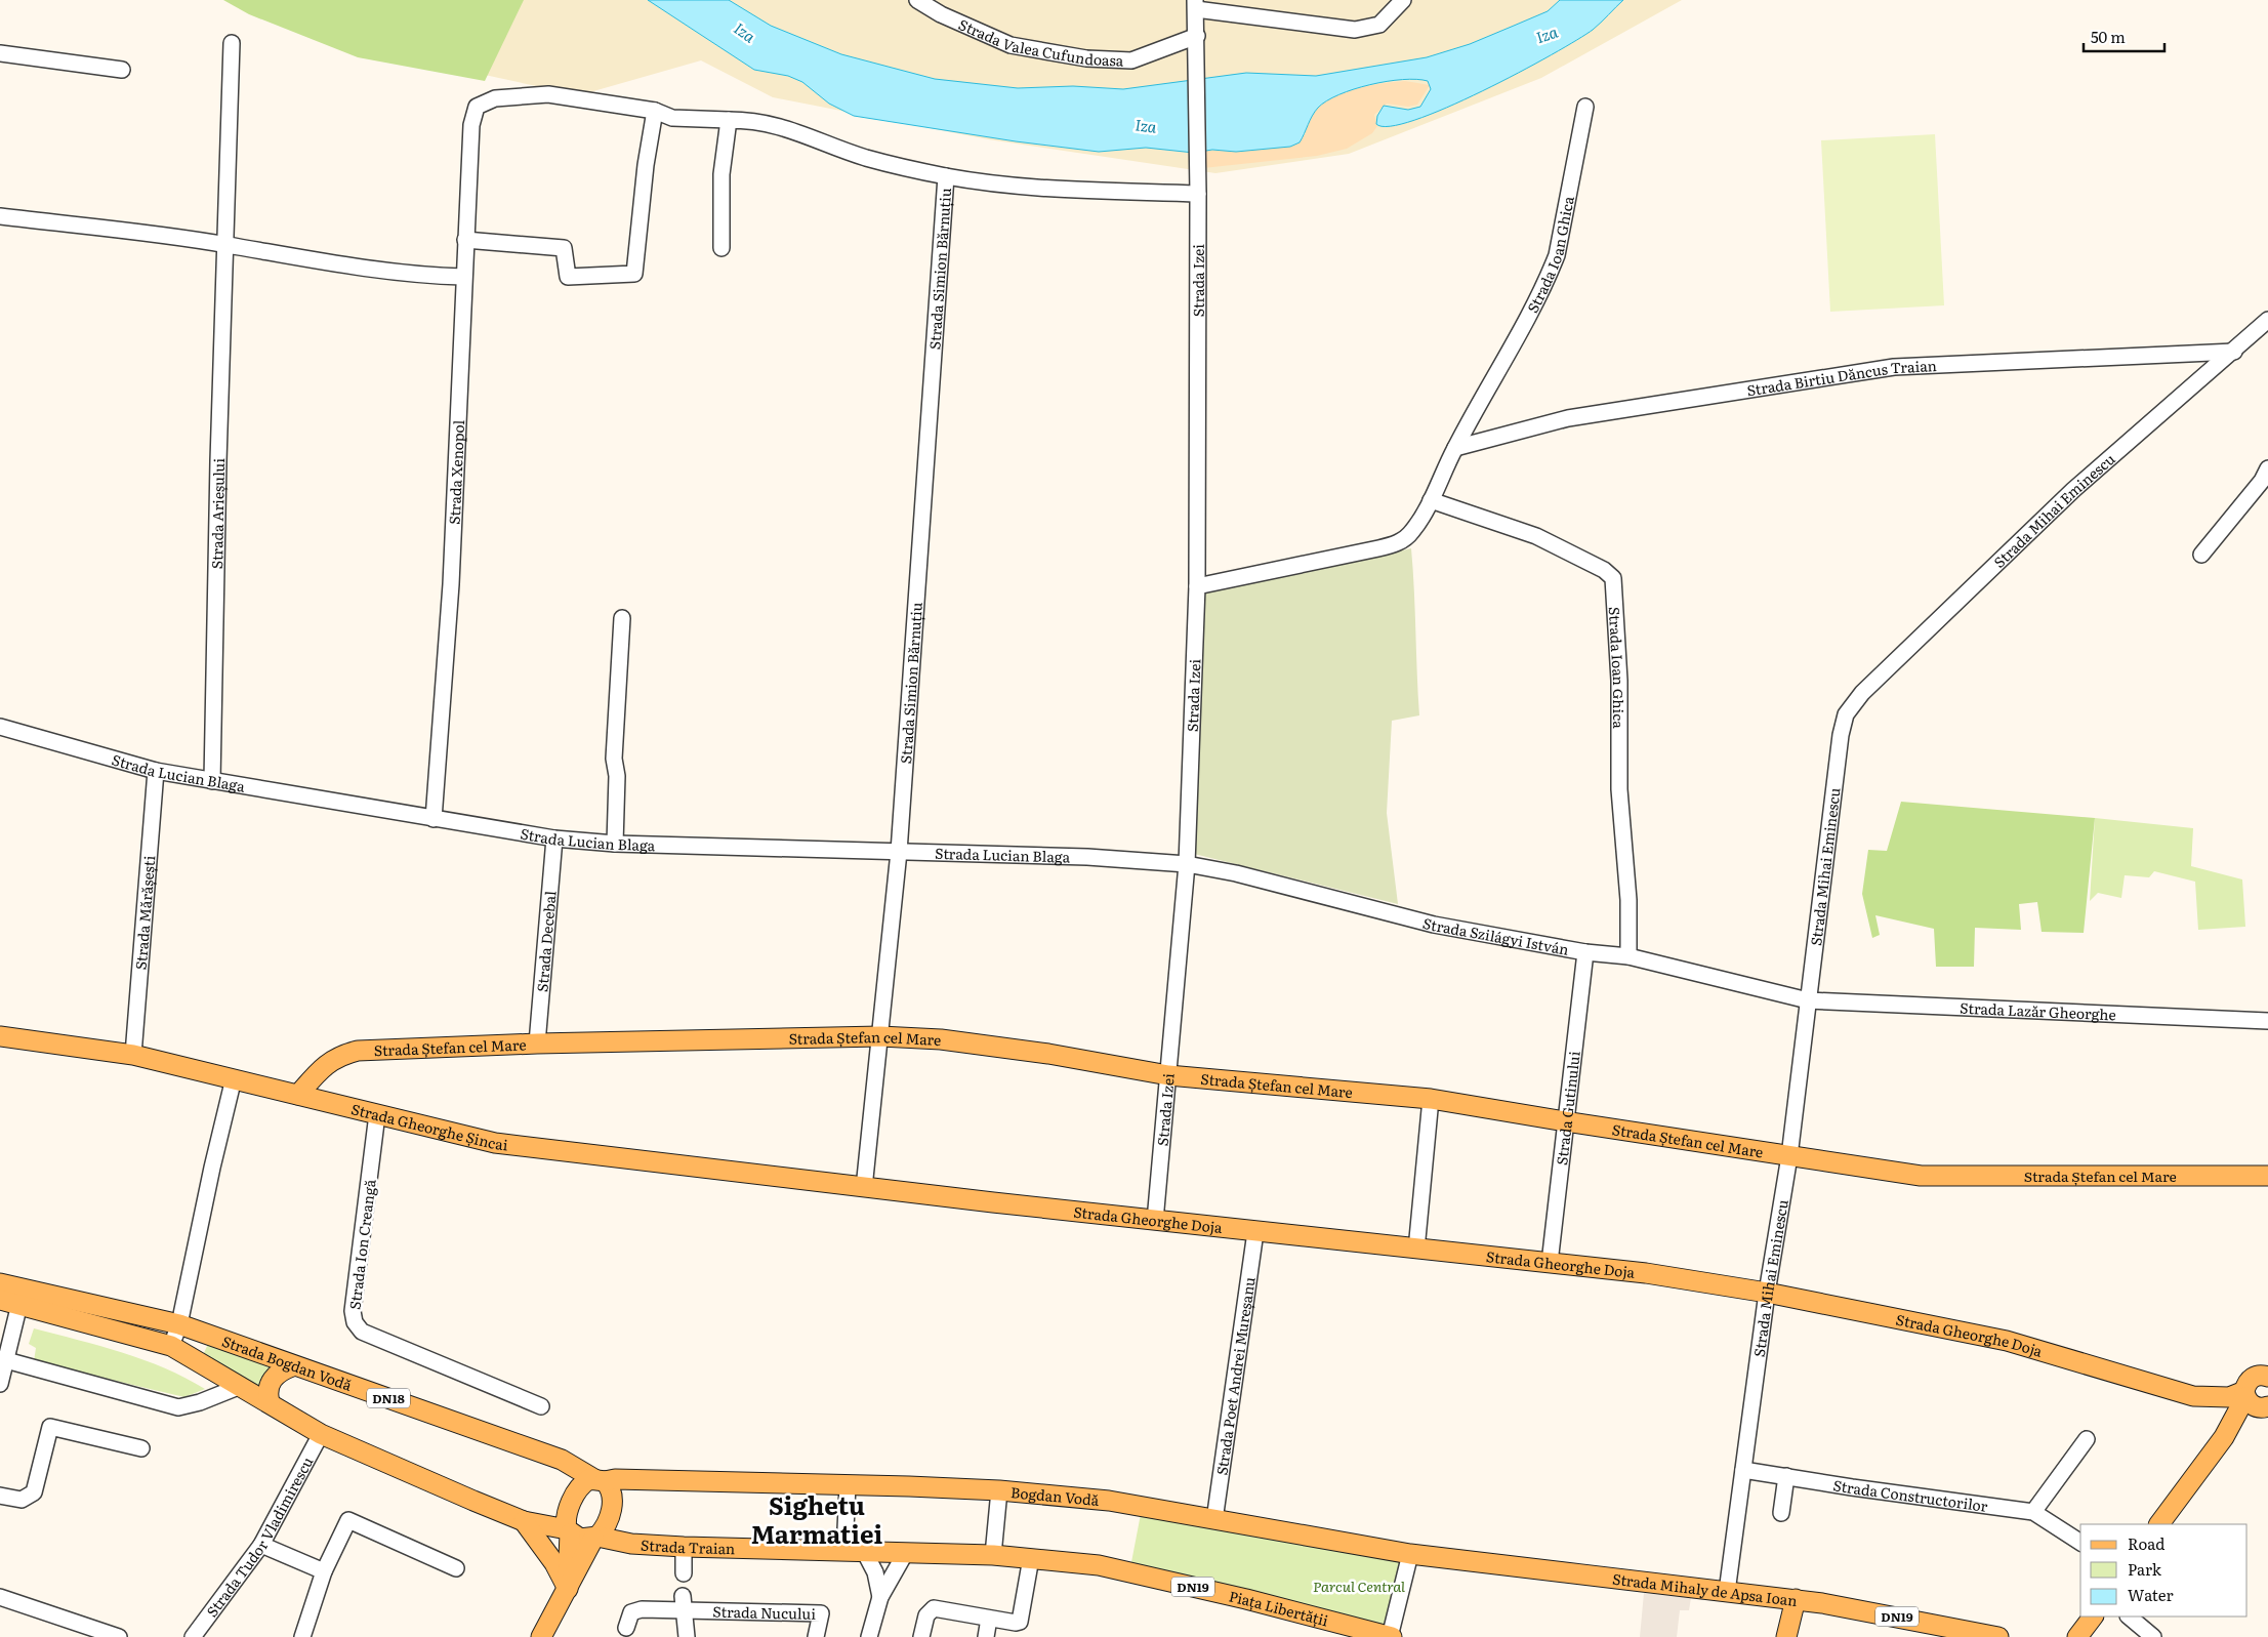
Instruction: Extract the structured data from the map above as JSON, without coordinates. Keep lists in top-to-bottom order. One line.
{"streets":{"main road":["Strada Ștefan cel Mare","Strada Gheorghe Șincai","Strada Gheorghe Doja","Strada Bogdan Vodă","DN18","Bogdan Vodă","Strada Traian","DN19","Strada Mihaly de Apsa Ioan","Piața Libertății"],"street":["Strada Valea Cufundoasa","Strada Ioan Ghica","Strada Simion Bărnuțiu","Strada Izei","Strada Birtiu Dăncus Traian","Strada Xenopol","Strada Mihai Eminescu","Strada Arieșului","Strada Lucian Blaga","Strada Mărășești","Strada Szilágyi István","Strada Decebal","Strada Lazăr Gheorghe","Strada Gutinului","Strada Ion Creangă","Strada Poet Andrei Mureșanu","Strada Constructorilor","Strada Tudor Vladimirescu","Strada Nucului"]},"crossings":[["Strada Valea Cufundoasa","Strada Izei"],["Strada Ioan Ghica","Strada Izei"],["Strada Ioan Ghica","Strada Birtiu Dăncus Traian"],["Strada Ioan Ghica","Strada Szilágyi István"],["Strada Simion Bărnuțiu","Strada Lucian Blaga"],["Strada Simion Bărnuțiu","Strada Ștefan cel Mare"],["Strada Simion Bărnuțiu","Strada Gheorghe Șincai"],["Strada Simion Bărnuțiu","Strada Gheorghe Doja"],["Strada Izei","Strada Lucian Blaga"],["Strada Izei","Strada Szilágyi István"],["Strada Izei","Strada Ștefan cel Mare"],["Strada Izei","Strada Gheorghe Doja"],["Strada Birtiu Dăncus Traian","Strada Mihai Eminescu"],["Strada Xenopol","Strada Lucian Blaga"],["Strada Mihai Eminescu","Strada Szilágyi István"],["Strada Mihai Eminescu","Strada Lazăr Gheorghe"],["Strada Mihai Eminescu","Strada Ștefan cel Mare"],["Strada Mihai Eminescu","Strada Gheorghe Doja"],["Strada Mihai Eminescu","Strada Constructorilor"],["Strada Mihai Eminescu","Strada Mihaly de Apsa Ioan"],["Strada Arieșului","Strada Lucian Blaga"],["Strada Lucian Blaga","Strada Mărășești"],["Strada Lucian Blaga","Strada Szilágyi István"],["Strada Lucian Blaga","Strada Decebal"],["Strada Mărășești","Strada Gheorghe Șincai"],["Strada Szilágyi István","Strada Lazăr Gheorghe"],["Strada Szilágyi István","Strada Gutinului"],["Strada Decebal","Strada Ștefan cel Mare"],["Strada Ștefan cel Mare","Strada Gutinului"],["Strada Ștefan cel Mare","Strada Gheorghe Șincai"],["Strada Gutinului","Strada Gheorghe Doja"],["Strada Gheorghe Șincai","Strada Gheorghe Doja"],["Strada Gheorghe Șincai","Strada Ion Creangă"],["Strada Gheorghe Doja","Strada Poet Andrei Mureșanu"],["Strada Bogdan Vodă","DN18"],["Strada Bogdan Vodă","Strada Tudor Vladimirescu"],["Strada Bogdan Vodă","Strada Traian"],["Strada Bogdan Vodă","DN19"],["Strada Poet Andrei Mureșanu","Bogdan Vodă"],["Strada Poet Andrei Mureșanu","DN19"],["DN18","Strada Tudor Vladimirescu"],["DN18","Strada Traian"],["DN18","DN19"],["Bogdan Vodă","DN19"],["Strada Traian","DN19"],["Strada Traian","Piața Libertății"],["DN19","Strada Mihaly de Apsa Ioan"],["DN19","Piața Libertății"],["Strada Mihaly de Apsa Ioan","Piața Libertății"]],"districts":["Sighetu Marmatiei"],"water":["Iza"],"parks":["Parcul Central"],"legend":["Road","Park","Water"],"scale_bar":"50 m"}
